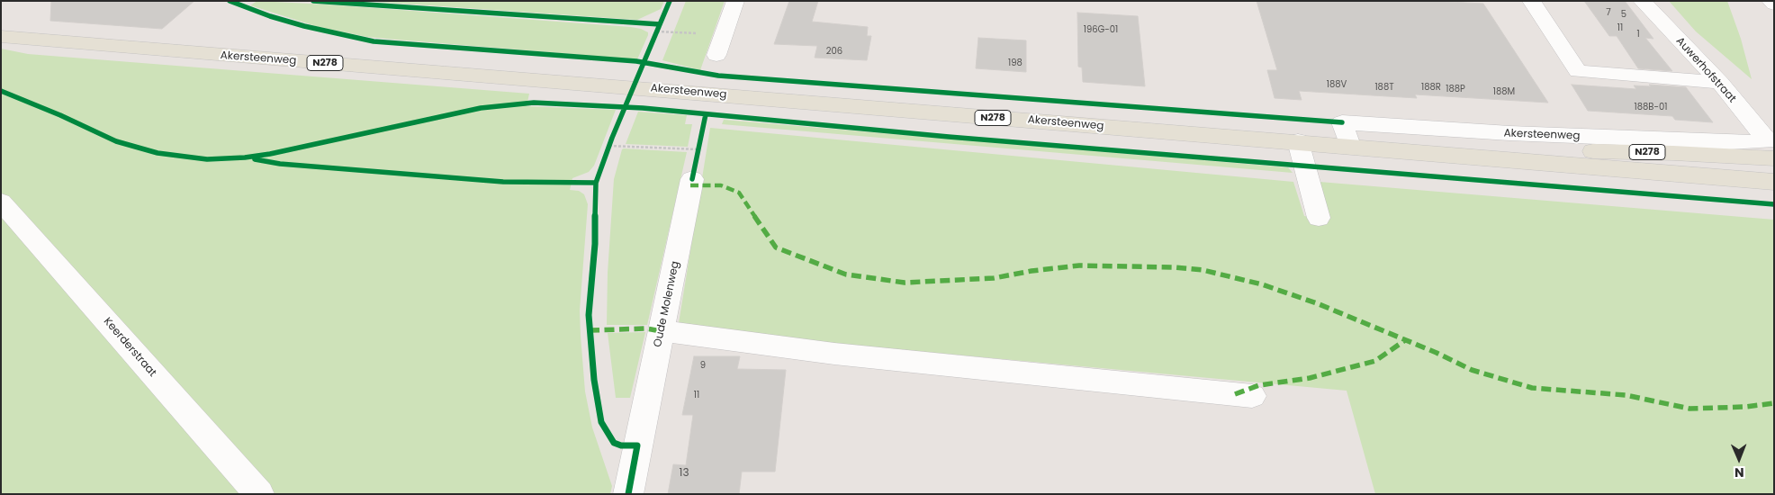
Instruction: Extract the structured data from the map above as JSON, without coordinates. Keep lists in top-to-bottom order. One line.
{"streets":{"main road":["Akersteenweg","N278"],"street":["Auwerhofstraat","Oude Molenweg","Keerderstraat"]},"crossings":[["Akersteenweg","Auwerhofstraat"]],"house_numbers":["7","5","11","196G-01","1","206","198","188V","188T","188R","188P","188M","188B-01","9","11","13"],"north":"bottom"}
